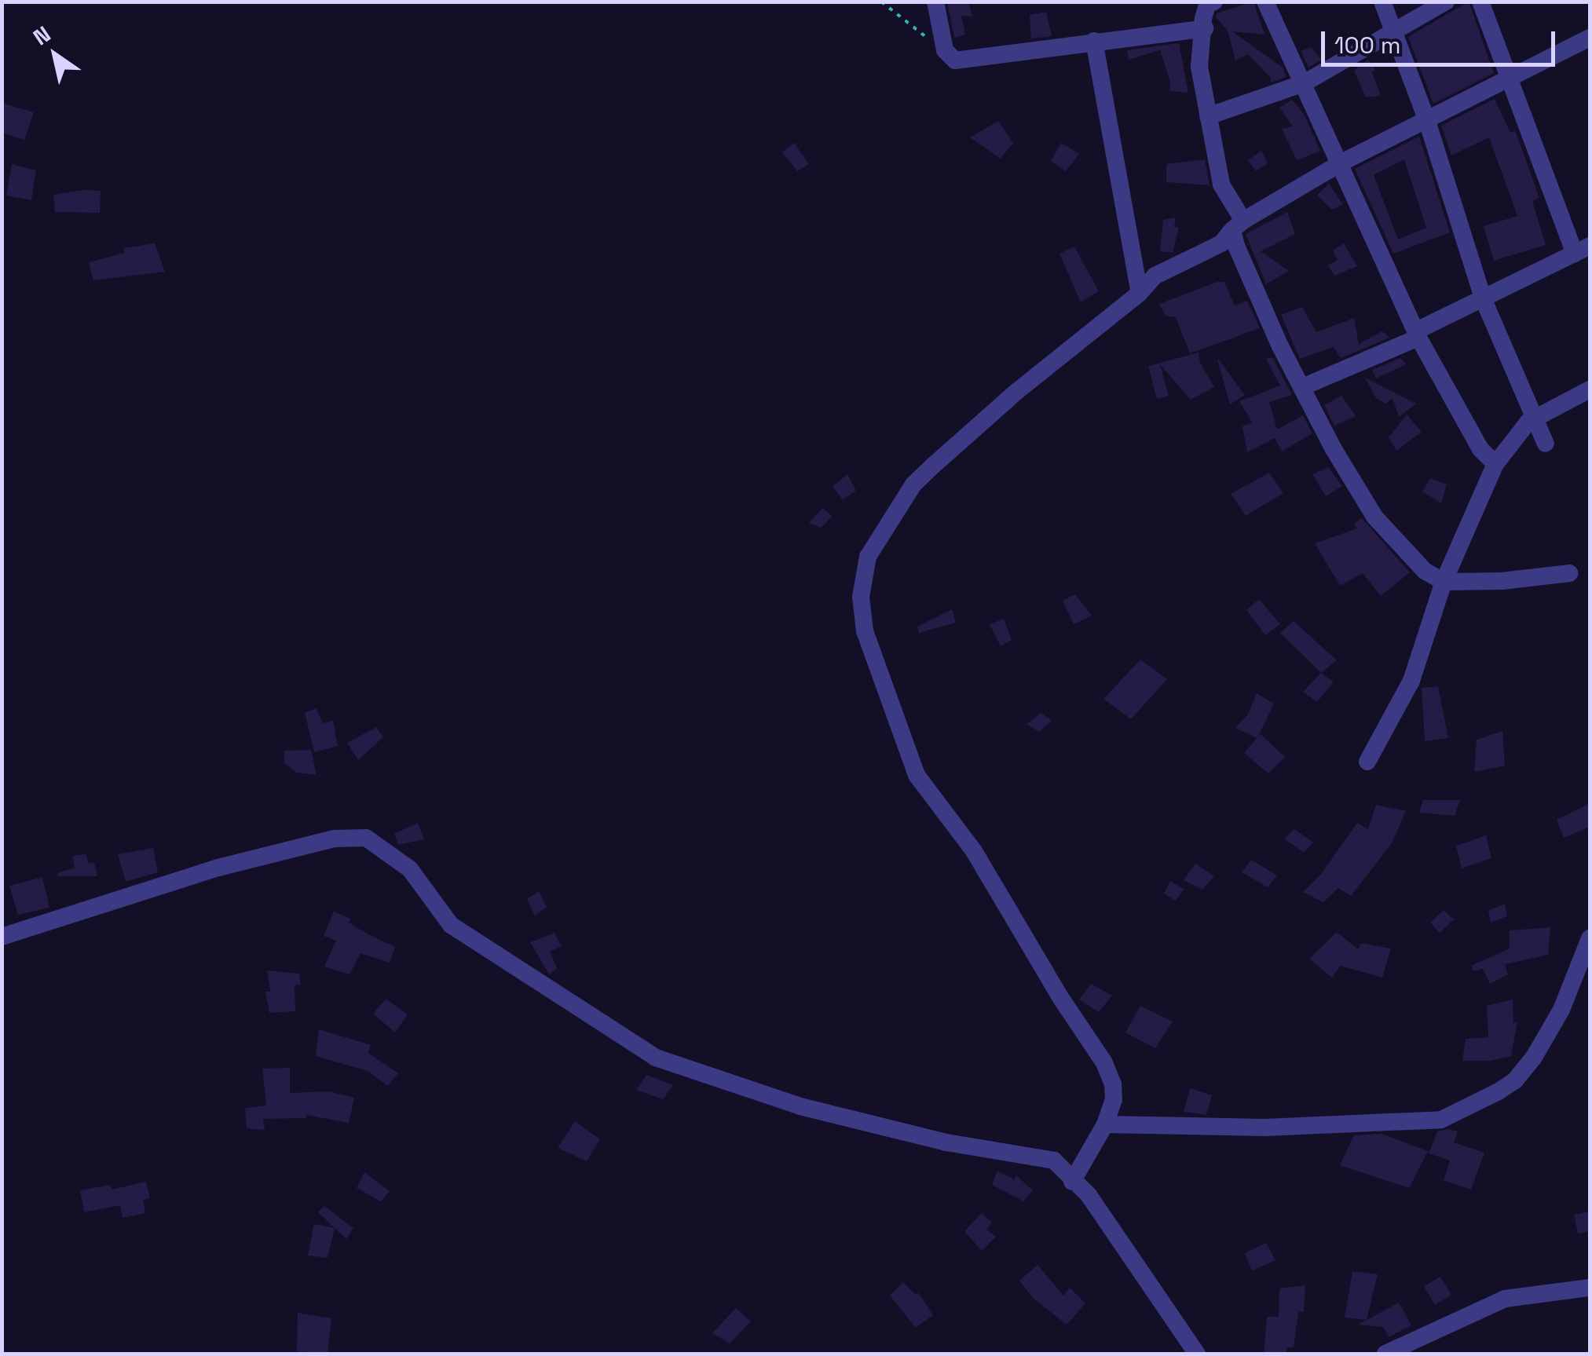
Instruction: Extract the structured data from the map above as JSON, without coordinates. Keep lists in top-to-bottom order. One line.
{"scale_bar":"100 m","north":"top left"}
